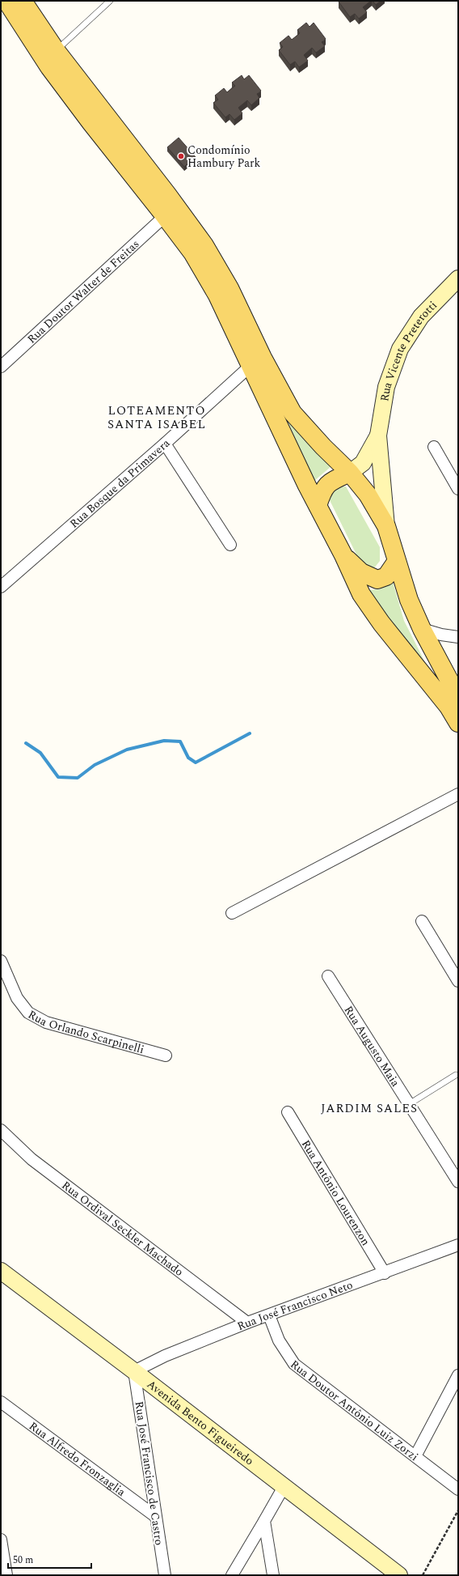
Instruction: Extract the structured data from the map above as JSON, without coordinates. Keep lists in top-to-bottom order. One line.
{"streets":{"street":["Rua Doutor Walter de Freitas","Rua Vicente Preterotti","Rua Bosque da Primavera","Rua Orlando Scarpinelli","Rua Augusto Maia","Rua Antônio Lourenzon","Rua Ordival Seckler Machado","Rua José Francisco Neto","Rua Doutor Antônio Luiz Zorzi","Avenida Bento Figueiredo","Rua Alfredo Fronzaglia","Rua José Francisco de Castro"]},"crossings":[["Rua Antônio Lourenzon","Rua José Francisco Neto"],["Rua Ordival Seckler Machado","Rua José Francisco Neto"],["Rua José Francisco Neto","Rua Doutor Antônio Luiz Zorzi"],["Rua José Francisco Neto","Avenida Bento Figueiredo"],["Rua José Francisco Neto","Rua José Francisco de Castro"],["Avenida Bento Figueiredo","Rua José Francisco de Castro"],["Rua Alfredo Fronzaglia","Rua José Francisco de Castro"]],"districts":["LOTEAMENTO SANTA ISABEL","JARDIM SALES"],"places":["Condomínio Hambury Park"],"scale_bar":"50 m"}
